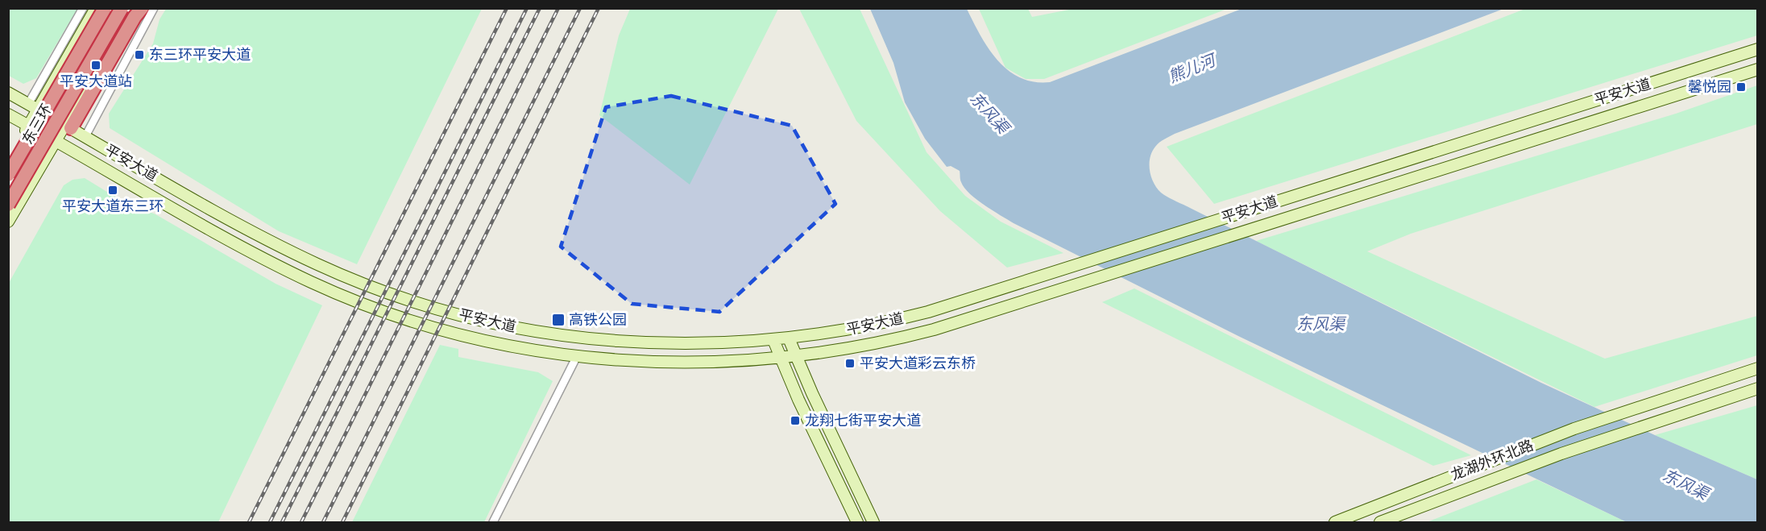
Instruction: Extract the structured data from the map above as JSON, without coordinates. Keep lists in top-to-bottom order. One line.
{"streets":{"highway":["东三环"],"main road":["平安大道","龙湖外环北路"]},"water":["熊儿河","东风渠"],"places":{"transit":["东三环平安大道","平安大道站","馨悦园","平安大道东三环","高铁公园","平安大道彩云东桥","龙翔七街平安大道"]}}
